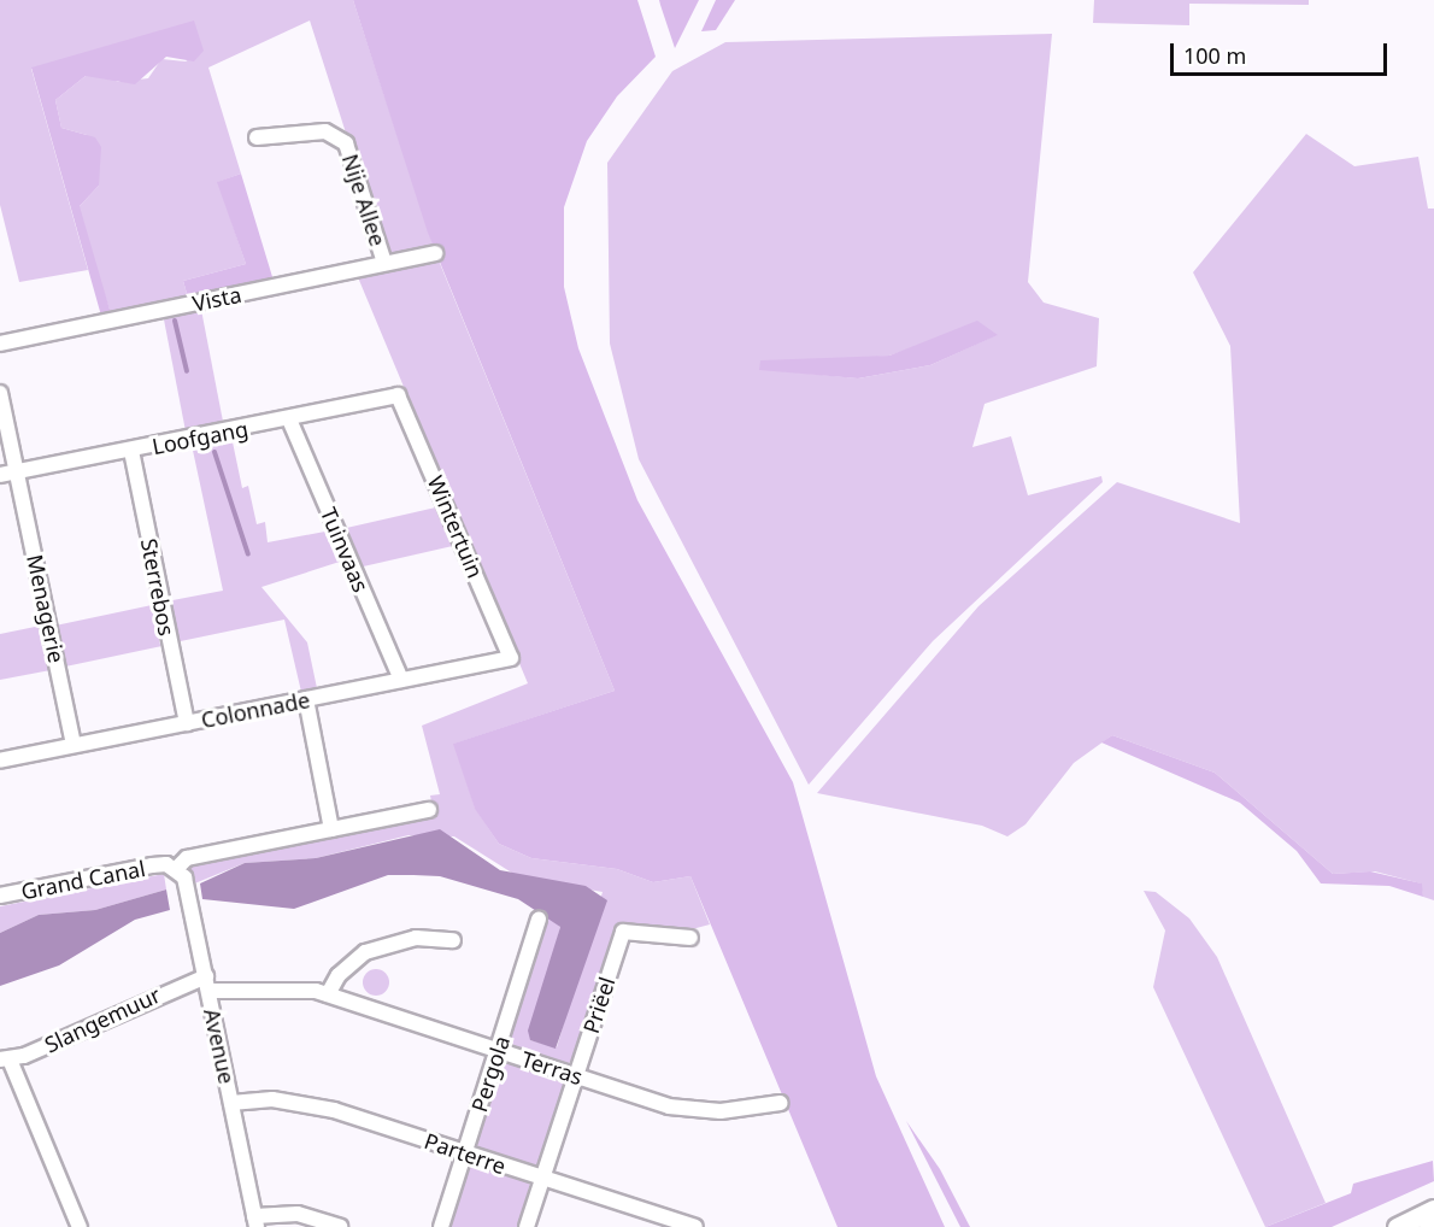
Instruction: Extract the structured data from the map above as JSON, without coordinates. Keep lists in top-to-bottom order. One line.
{"streets":{"street":["Nije Allee","Vista","Loofgang","Wintertuin","Tuinvaas","Sterrebos","Menagerie","Colonnade","Grand Canal","Priëel","Slangemuur","Avenue","Terras","Pergola","Parterre"]},"crossings":[["Nije Allee","Vista"],["Loofgang","Wintertuin"],["Loofgang","Tuinvaas"],["Loofgang","Sterrebos"],["Loofgang","Menagerie"],["Wintertuin","Colonnade"],["Tuinvaas","Colonnade"],["Sterrebos","Colonnade"],["Menagerie","Colonnade"],["Grand Canal","Avenue"],["Priëel","Terras"],["Priëel","Parterre"],["Slangemuur","Avenue"],["Slangemuur","Terras"],["Avenue","Terras"],["Avenue","Parterre"],["Terras","Pergola"],["Pergola","Parterre"]],"scale_bar":"100 m"}
